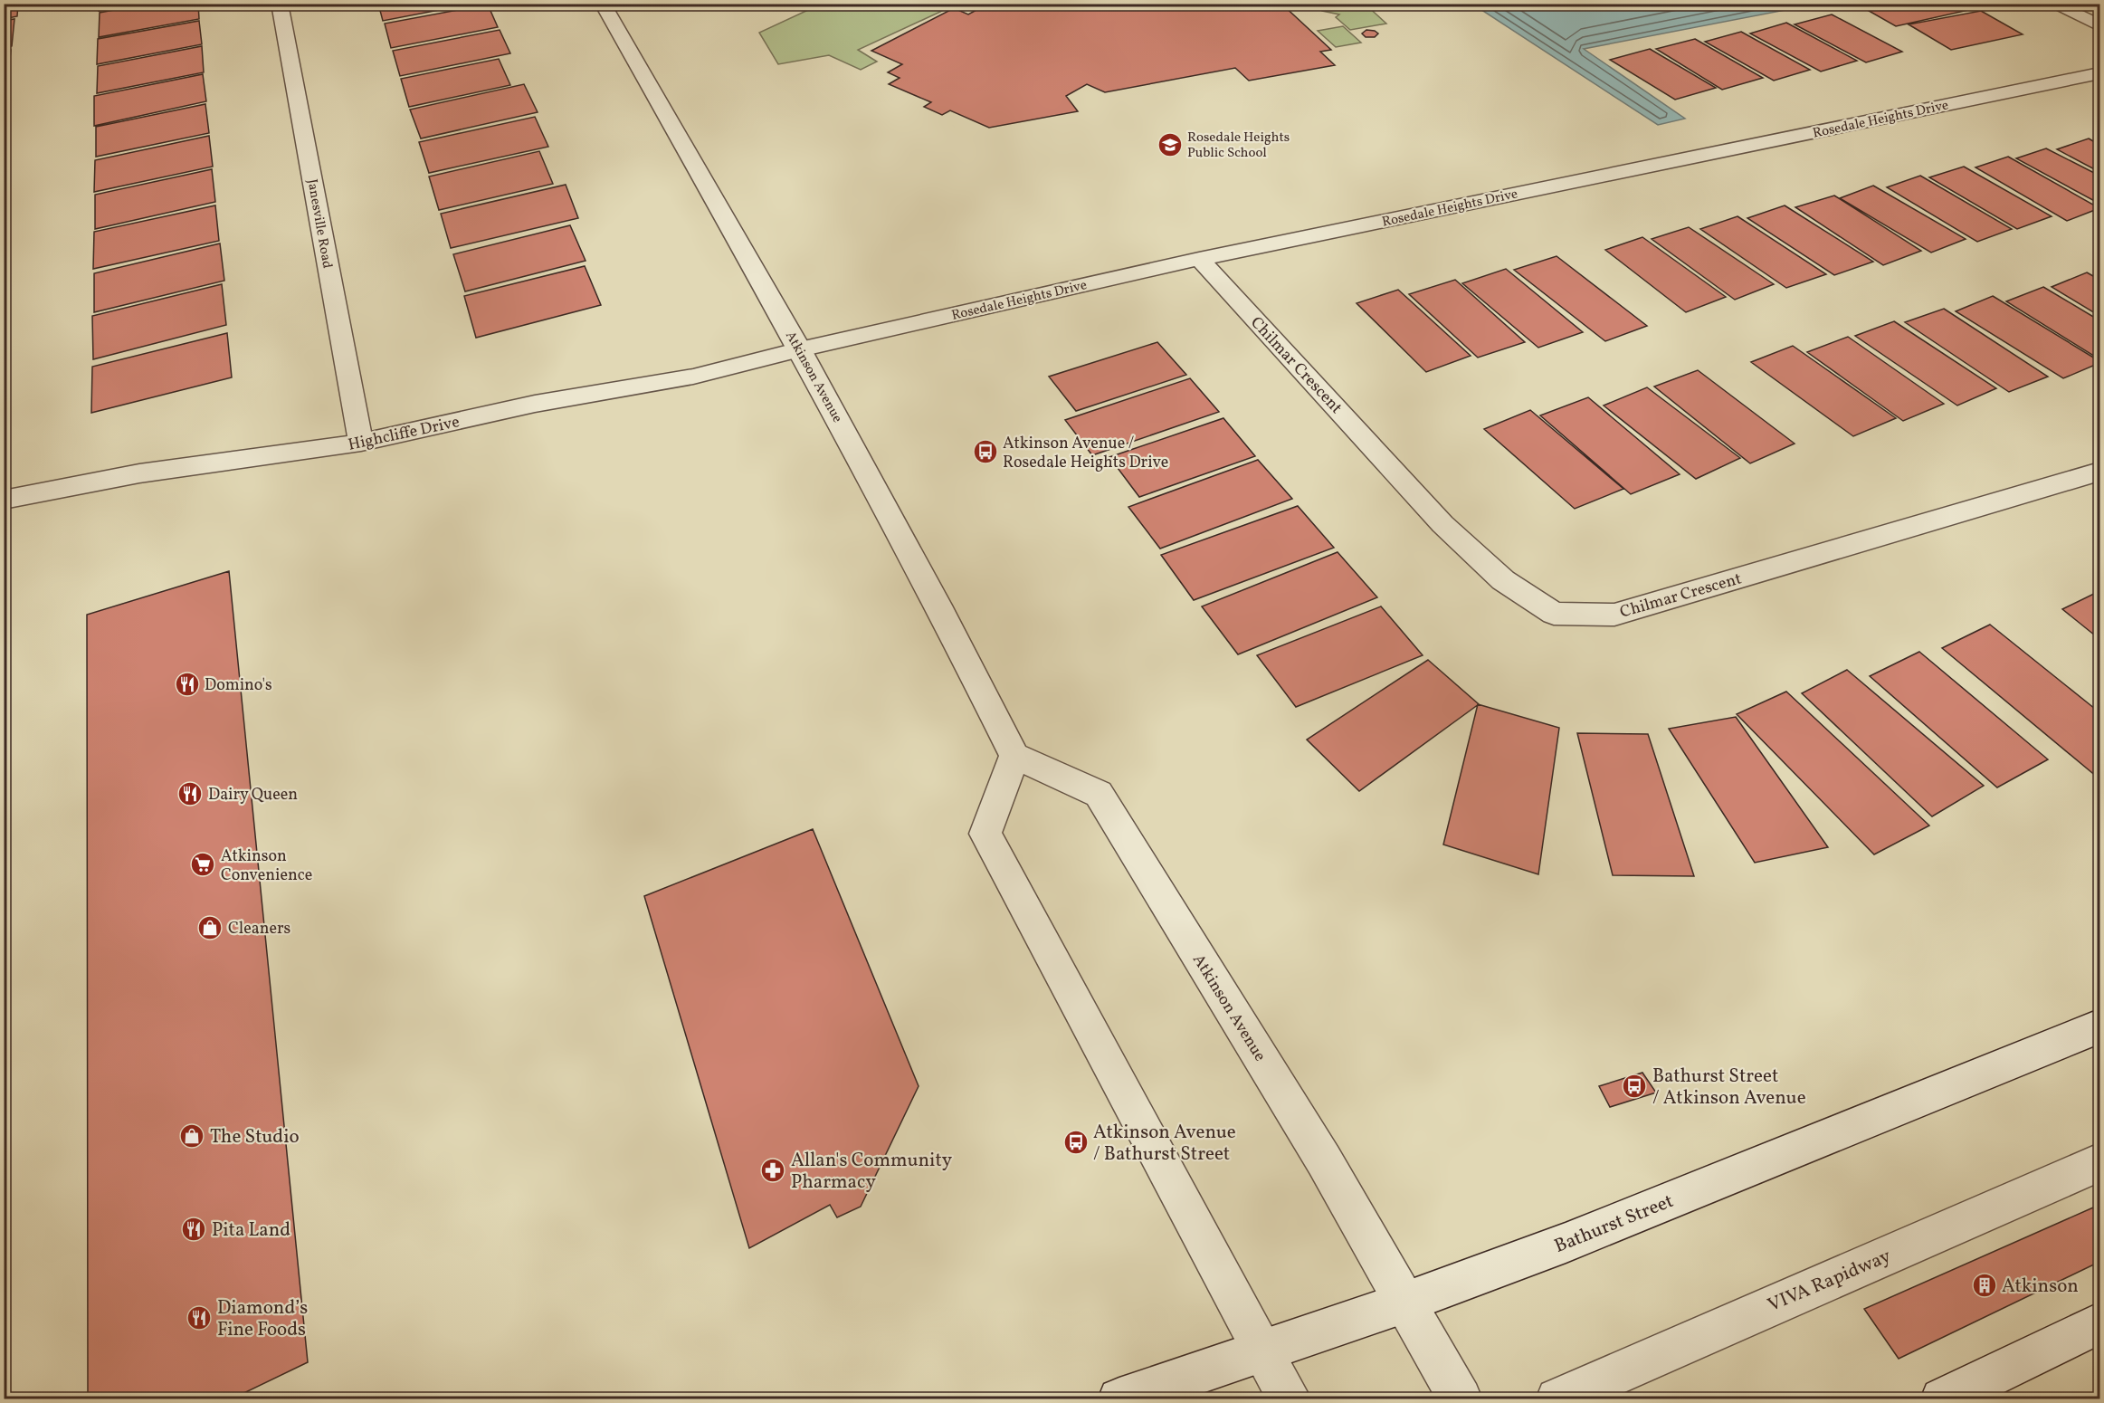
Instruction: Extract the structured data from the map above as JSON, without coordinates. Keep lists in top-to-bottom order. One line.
{"streets":{"street":["Rosedale Heights Drive","Janesville Road","Chilmar Crescent","Atkinson Avenue","Highcliffe Drive","Bathurst Street","VIVA Rapidway"]},"crossings":[["Rosedale Heights Drive","Chilmar Crescent"],["Rosedale Heights Drive","Atkinson Avenue"],["Rosedale Heights Drive","Highcliffe Drive"],["Janesville Road","Highcliffe Drive"],["Atkinson Avenue","Highcliffe Drive"],["Atkinson Avenue","Bathurst Street"]],"places":{"school or university":["Rosedale Heights Public School"],"bus stop":["Atkinson Avenue / Rosedale Heights Drive","Bathurst Street / Atkinson Avenue","Atkinson Avenue / Bathurst Street"],"restaurant":["Domino's","Dairy Queen","Pita Land","Diamond’s Fine Foods"],"supermarket":["Atkinson Convenience"],"shop":["Cleaners","The Studio"],"pharmacy":["Allan's Community Pharmacy"],"building":["Atkinson"]}}
